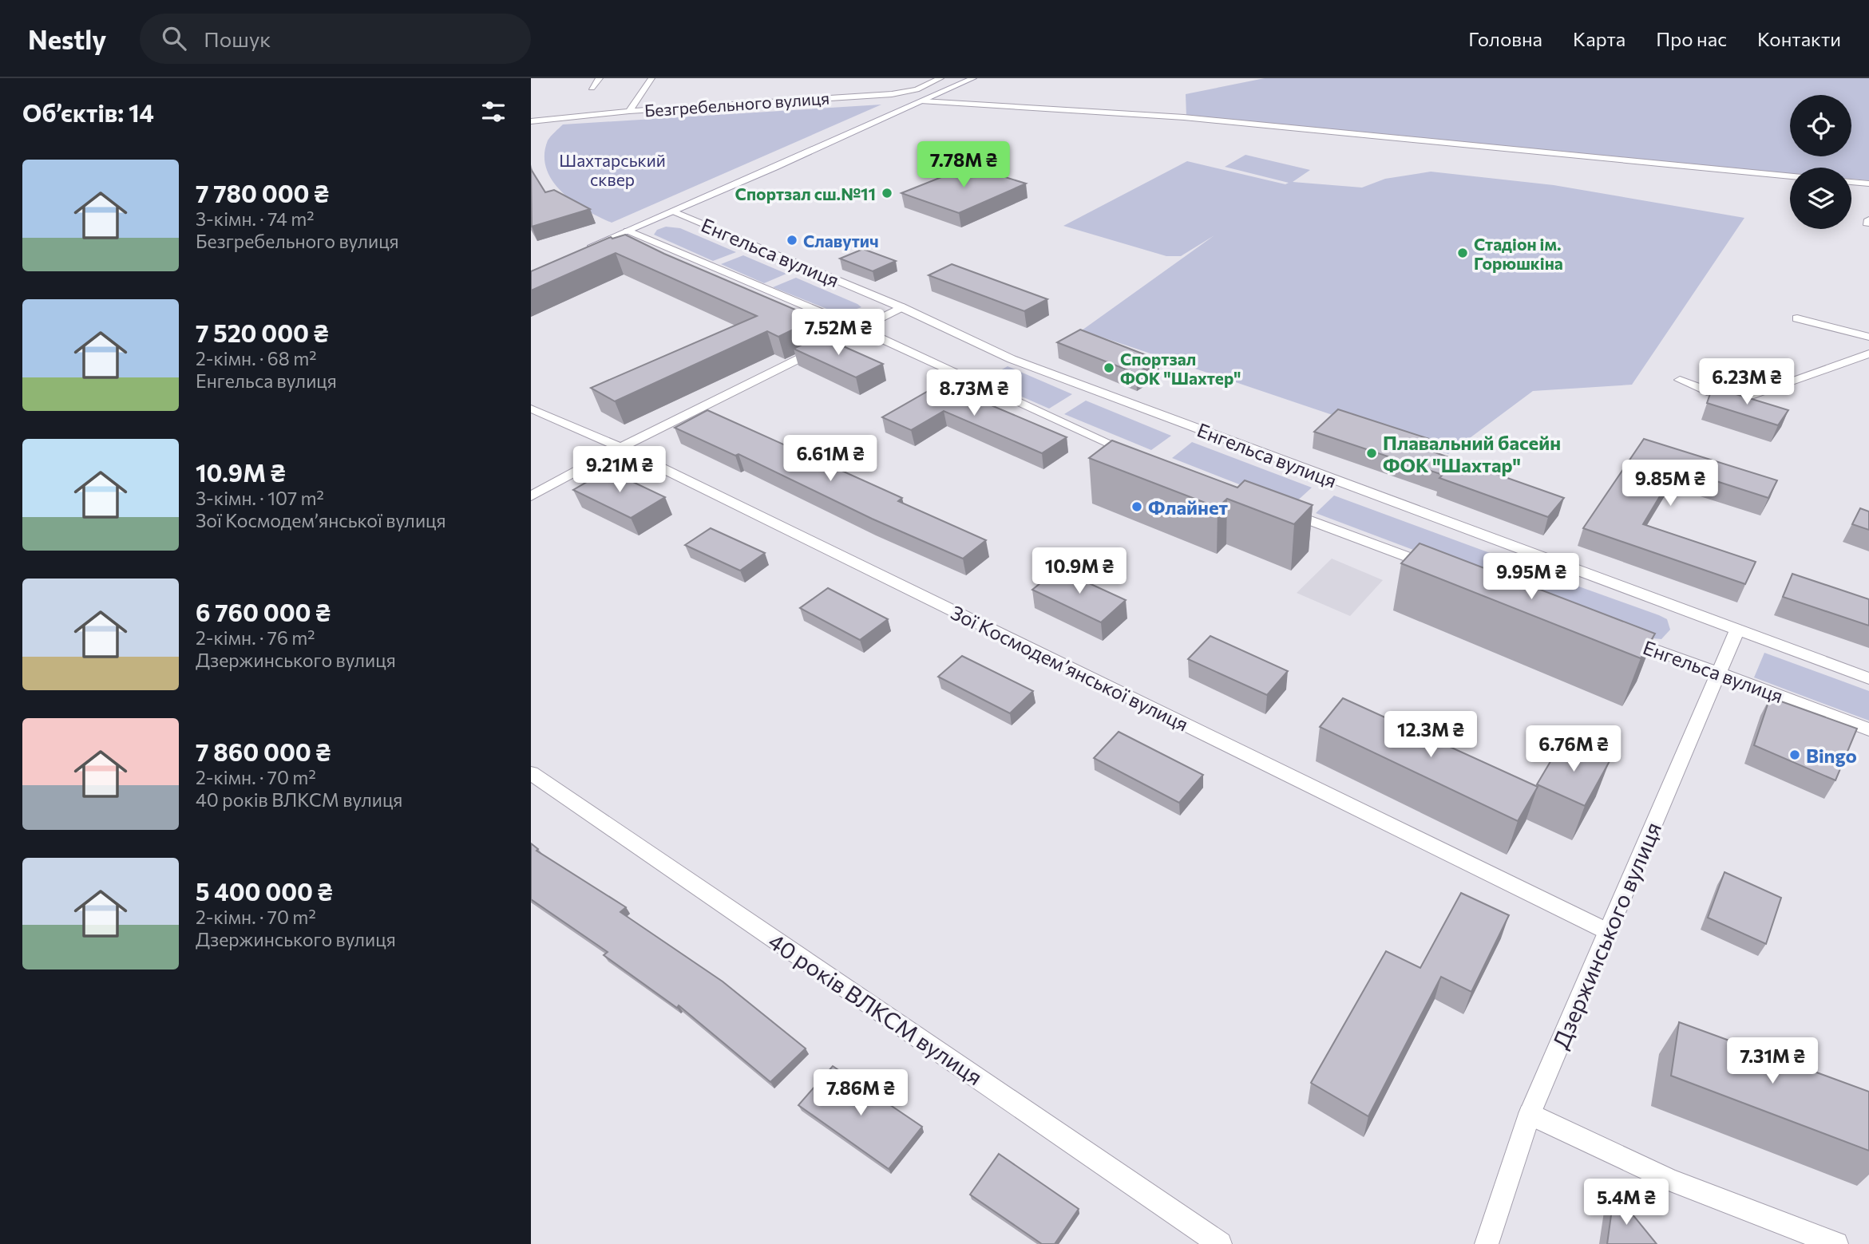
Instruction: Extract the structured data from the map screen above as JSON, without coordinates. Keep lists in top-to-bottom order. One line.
{"streets":{"street":["Безгребельного вулиця","Енгельса вулиця","Зої Космодем’янської вулиця","Дзержинського вулиця","40 років ВЛКСМ вулиця"]},"crossings":[["Енгельса вулиця","Дзержинського вулиця"],["Зої Космодем’янської вулиця","Дзержинського вулиця"]],"parks":["Шахтарський сквер"],"places":["Спортзал сш.№11","Славутич","Стадіон ім. Горюшкіна","Спортзал ФОК \"Шахтер\"","Плавальний басейн ФОК \"Шахтар\"","Флайнет","Bingo"],"page":{"header":"Nestly","search":"Пошук","nav":["Головна","Карта","Про нас","Контакти"],"heading":"Об’єктів: 14","price":["7.78M ₴","7.52M ₴","6.23M ₴","8.73M ₴","6.61M ₴","9.21M ₴","9.85M ₴","10.9M ₴","9.95M ₴","12.3M ₴","6.76M ₴","7.31M ₴","7.86M ₴","5.4M ₴"],"list":[{"name":"7 780 000 ₴","note":"3-кімн. · 74 m² · Безгребельного вулиця"},{"name":"7 520 000 ₴","note":"2-кімн. · 68 m² · Енгельса вулиця"},{"name":"10.9M ₴","note":"3-кімн. · 107 m² · Зої Космодем’янської вулиця"},{"name":"6 760 000 ₴","note":"2-кімн. · 76 m² · Дзержинського вулиця"},{"name":"7 860 000 ₴","note":"2-кімн. · 70 m² · 40 років ВЛКСМ вулиця"},{"name":"5 400 000 ₴","note":"2-кімн. · 70 m² · Дзержинського вулиця"}]}}
